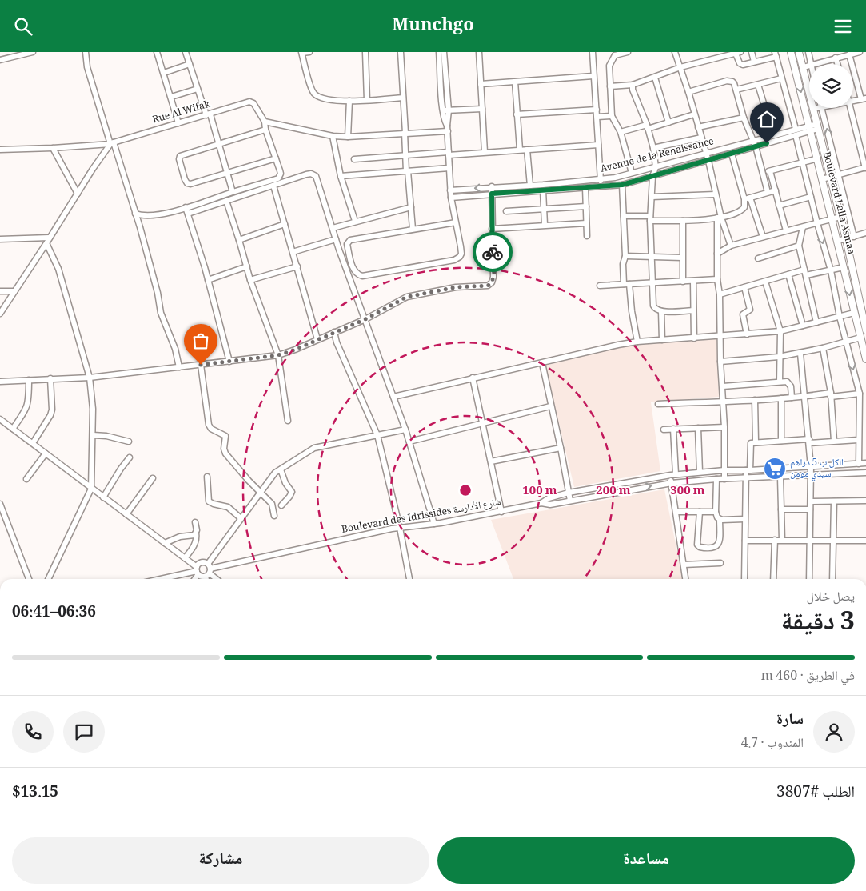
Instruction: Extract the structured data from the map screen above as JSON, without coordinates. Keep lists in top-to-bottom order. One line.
{"streets":{"main road":["Boulevard Lalla Asmaa"],"street":["Rue Al Wifak","Avenue de la Renaissance","Boulevard des Idrissides شارع الأدارسة"]},"crossings":[["Avenue de la Renaissance","Boulevard Lalla Asmaa"]],"places":{"supermarket":["الكل ب 5 دراهم سيدي مومن"]},"page":{"header":"Munchgo","heading":["3 دقيقة","يصل خلال","06:36–06:41"],"panel":["سارة","المندوب · 4.7","الطلب #3807","$13.15"],"bar":"في الطريق · 460 m","buttons":["مساعدة","مشاركة"]},"rings":["100 m","200 m","300 m"]}
